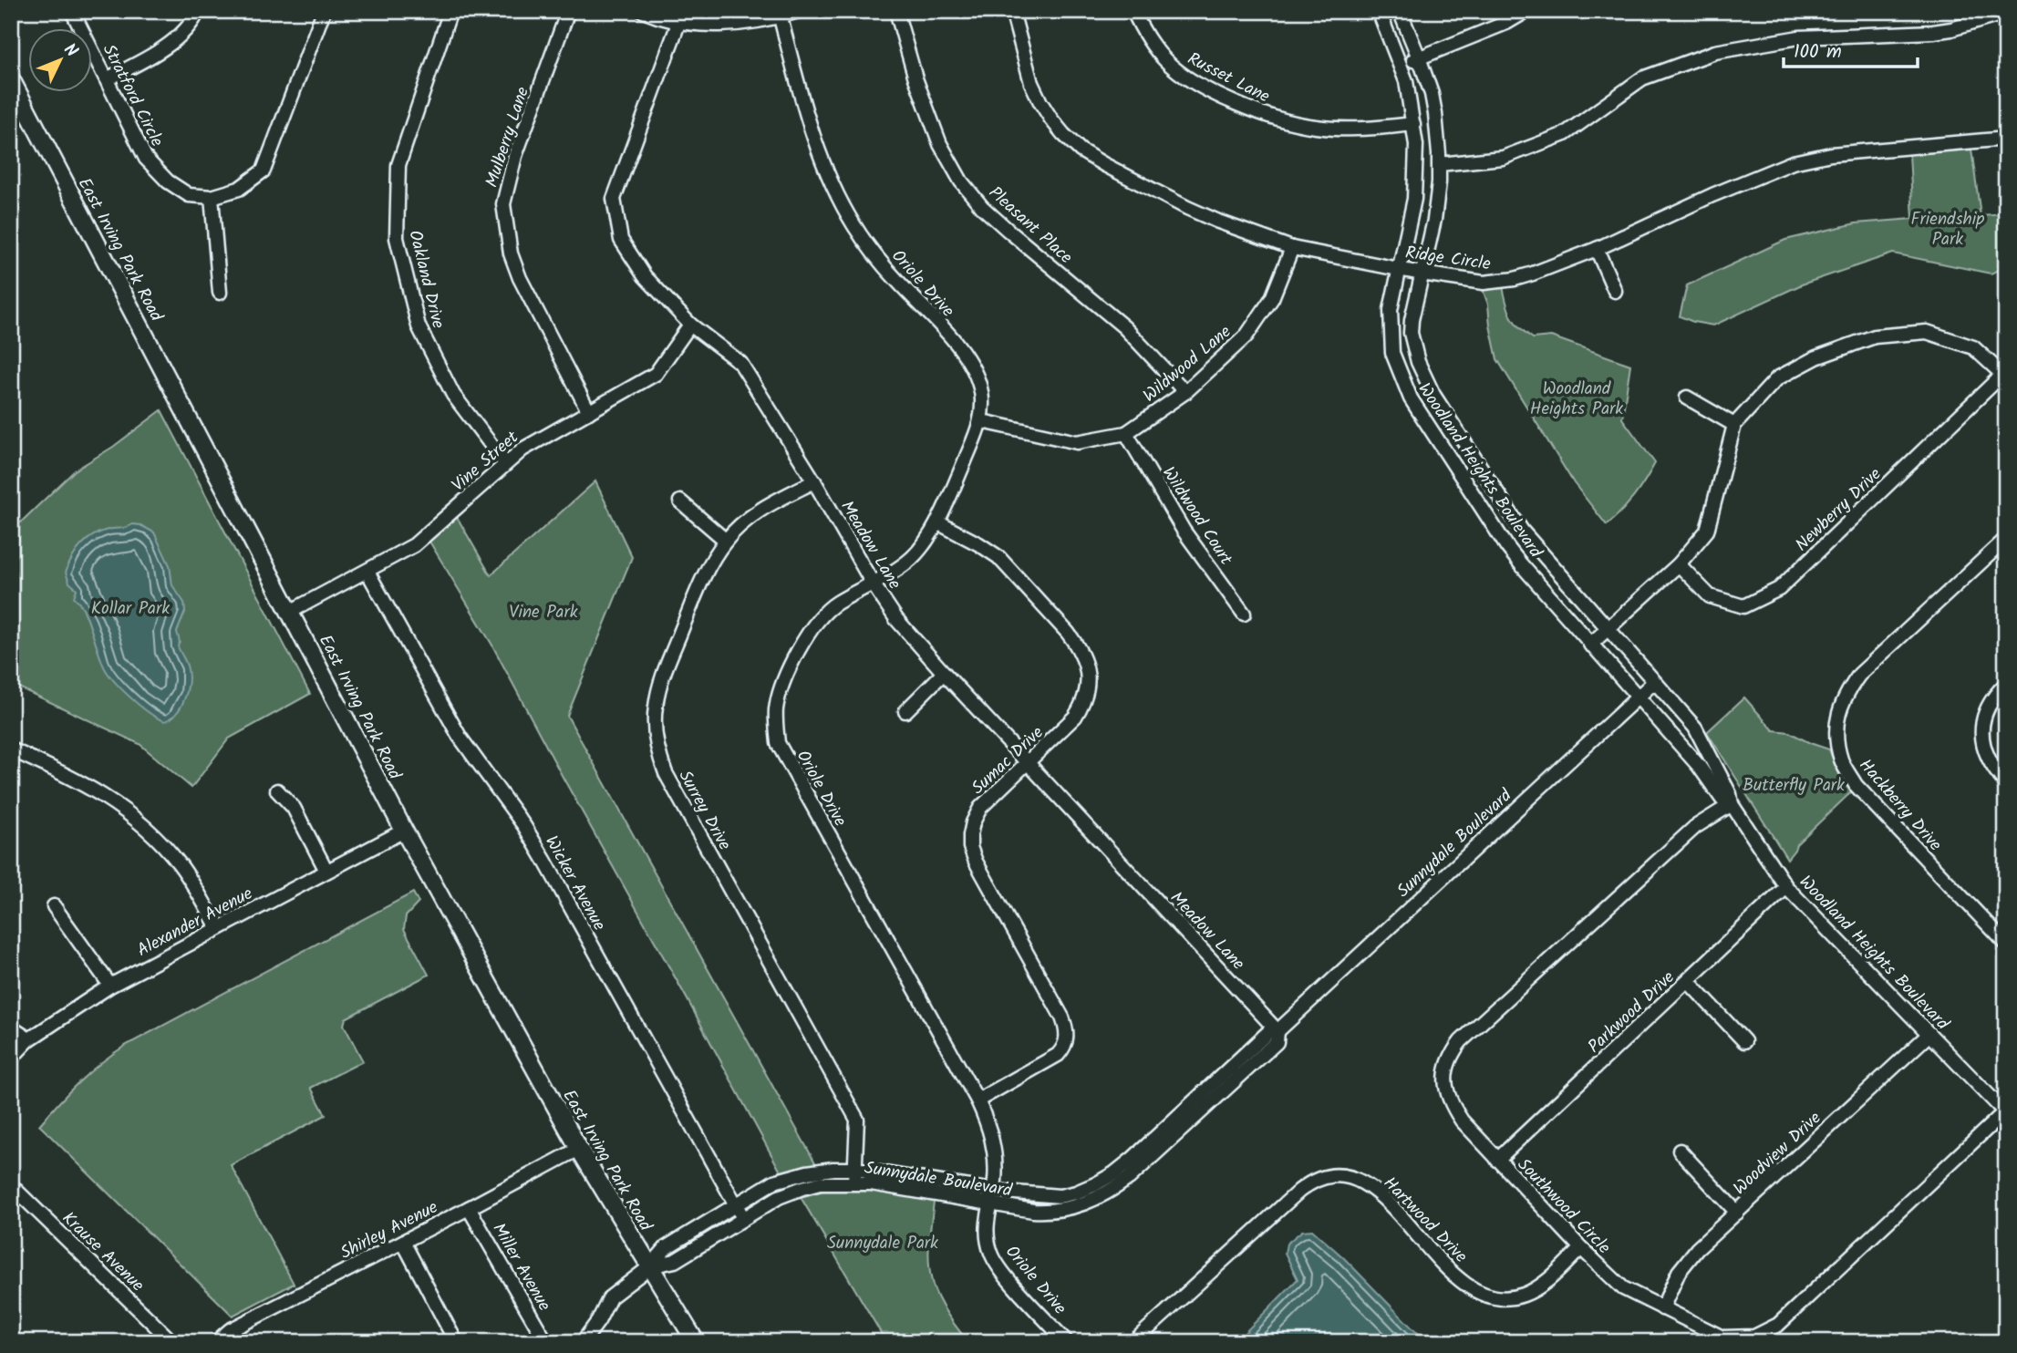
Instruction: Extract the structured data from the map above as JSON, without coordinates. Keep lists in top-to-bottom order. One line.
{"streets":{"main road":["East Irving Park Road"],"street":["Russet Lane","Stratford Circle","Mulberry Lane","Pleasant Place","Ridge Circle","Oakland Drive","Oriole Drive","Wildwood Lane","Vine Street","Woodland Heights Boulevard","Newberry Drive","Wildwood Court","Meadow Lane","Sumac Drive","Hackberry Drive","Surrey Drive","Sunnydale Boulevard","Wicker Avenue","Alexander Avenue","Parkwood Drive","Woodview Drive","Southwood Circle","Hartwood Drive","Shirley Avenue","Krause Avenue","Miller Avenue"]},"crossings":[["Russet Lane","Woodland Heights Boulevard"],["Mulberry Lane","Vine Street"],["Pleasant Place","Wildwood Lane"],["East Irving Park Road","Vine Street"],["East Irving Park Road","Sunnydale Boulevard"],["East Irving Park Road","Alexander Avenue"],["East Irving Park Road","Shirley Avenue"],["Ridge Circle","Wildwood Lane"],["Ridge Circle","Woodland Heights Boulevard"],["Oakland Drive","Vine Street"],["Oriole Drive","Wildwood Lane"],["Oriole Drive","Meadow Lane"],["Oriole Drive","Sumac Drive"],["Oriole Drive","Sunnydale Boulevard"],["Wildwood Lane","Wildwood Court"],["Vine Street","Meadow Lane"],["Vine Street","Wicker Avenue"],["Woodland Heights Boulevard","Sunnydale Boulevard"],["Woodland Heights Boulevard","Parkwood Drive"],["Woodland Heights Boulevard","Woodview Drive"],["Woodland Heights Boulevard","Southwood Circle"],["Meadow Lane","Sumac Drive"],["Meadow Lane","Surrey Drive"],["Meadow Lane","Sunnydale Boulevard"],["Surrey Drive","Sunnydale Boulevard"],["Sunnydale Boulevard","Wicker Avenue"],["Parkwood Drive","Southwood Circle"],["Woodview Drive","Southwood Circle"],["Southwood Circle","Hartwood Drive"],["Shirley Avenue","Miller Avenue"]],"parks":["Friendship Park","Woodland Heights Park","Kollar Park","Vine Park","Butterfly Park","Sunnydale Park"],"scale_bar":"100 m","north":"top right"}
